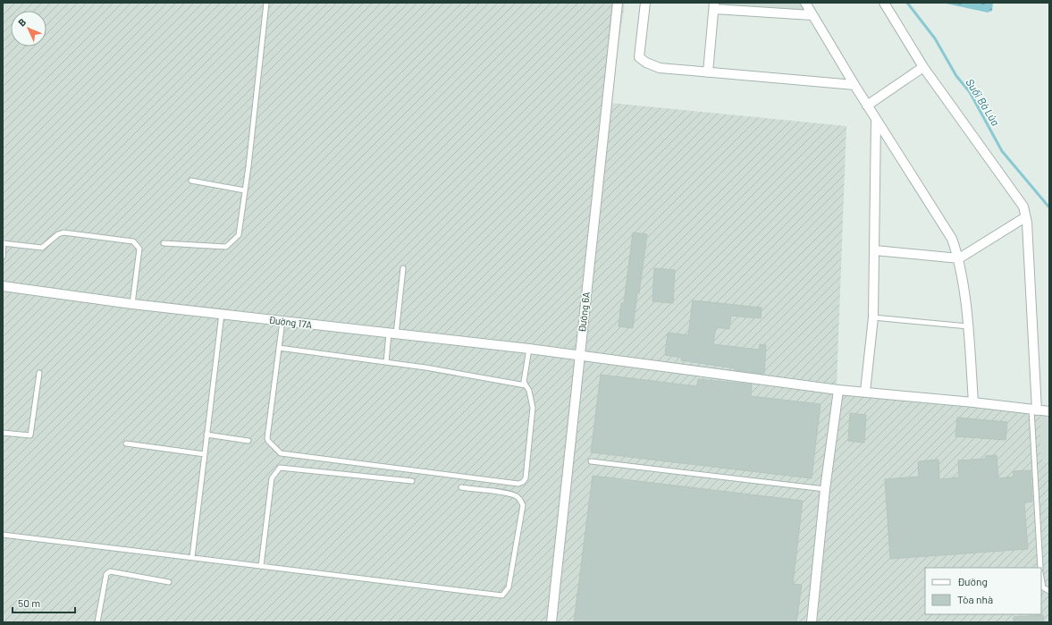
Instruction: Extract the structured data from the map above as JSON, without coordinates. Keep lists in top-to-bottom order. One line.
{"streets":{"street":["Đường 6A","Đường 17A"]},"crossings":[["Đường 6A","Đường 17A"]],"water":["Suối Bà Lúa"],"legend":["Đường","Tòa nhà"],"scale_bar":"50 m","north":"top left"}
